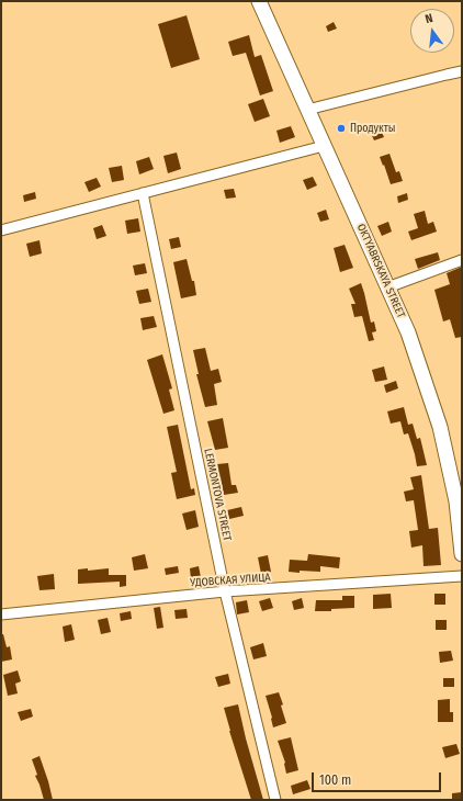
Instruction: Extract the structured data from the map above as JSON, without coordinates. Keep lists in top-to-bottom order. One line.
{"streets":{"street":["OKTYABRSKAYA STREET","LERMONTOVA STREET","УДОВСКАЯ УЛИЦА"]},"crossings":[["LERMONTOVA STREET","УДОВСКАЯ УЛИЦА"]],"places":["Продукты"],"scale_bar":"100 m","north":"top"}
